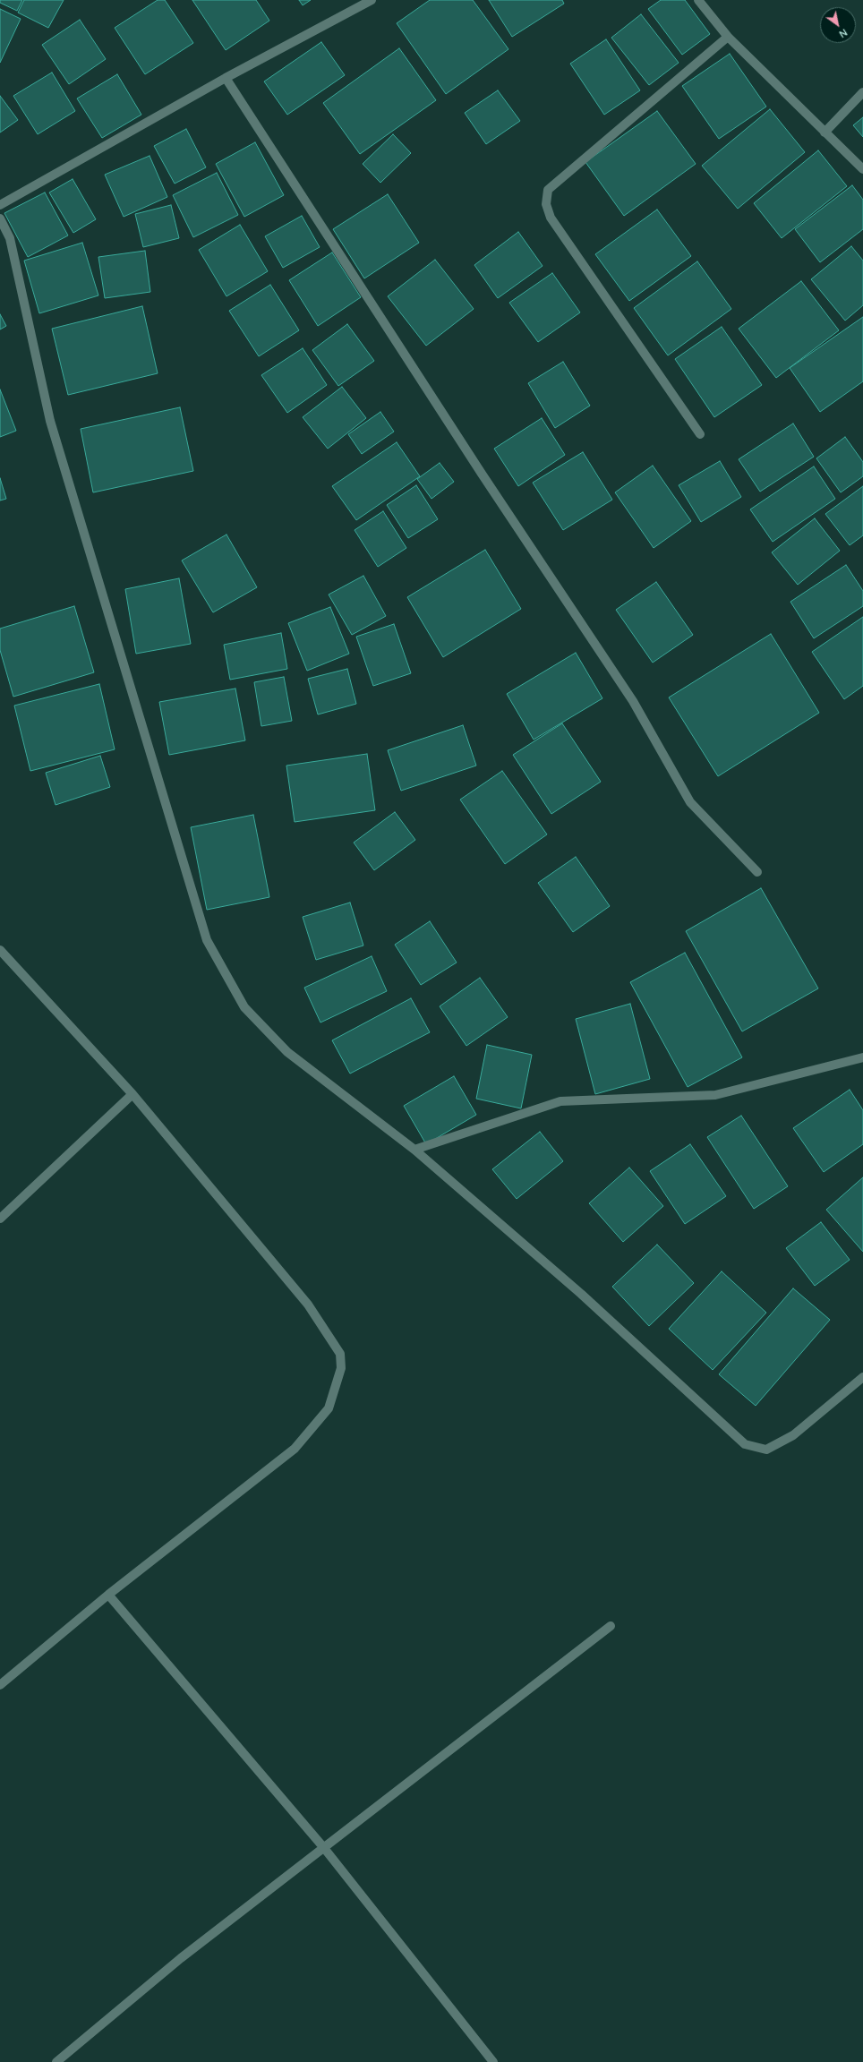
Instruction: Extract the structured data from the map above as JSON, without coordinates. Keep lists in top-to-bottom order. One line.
{"north":"bottom right"}
